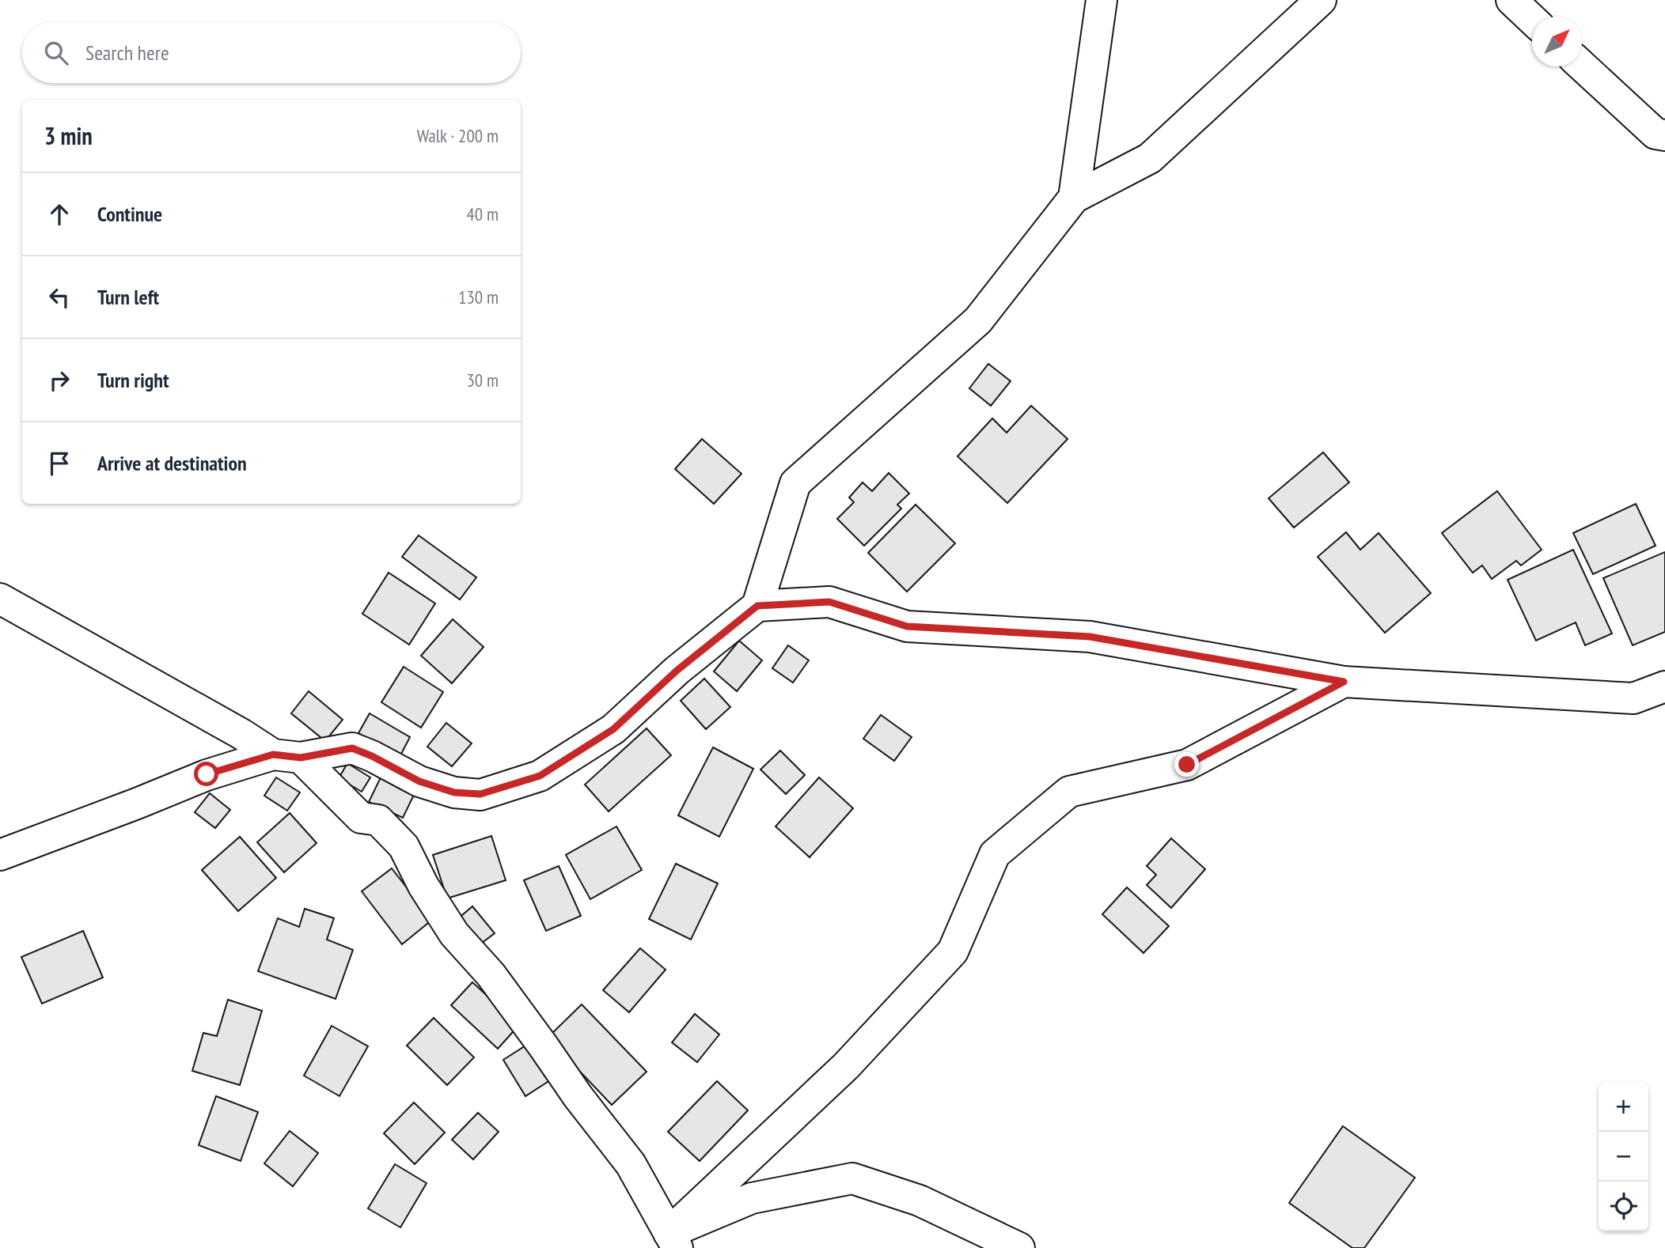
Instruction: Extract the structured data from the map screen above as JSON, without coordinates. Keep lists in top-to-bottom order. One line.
{"north":"top right","page":{"search":"Search here","heading":["3 min","Walk · 200 m"],"list":[["Continue","40 m"],["Turn left","130 m"],["Turn right","30 m"],"Arrive at destination"],"map_buttons":["+","−"]}}
